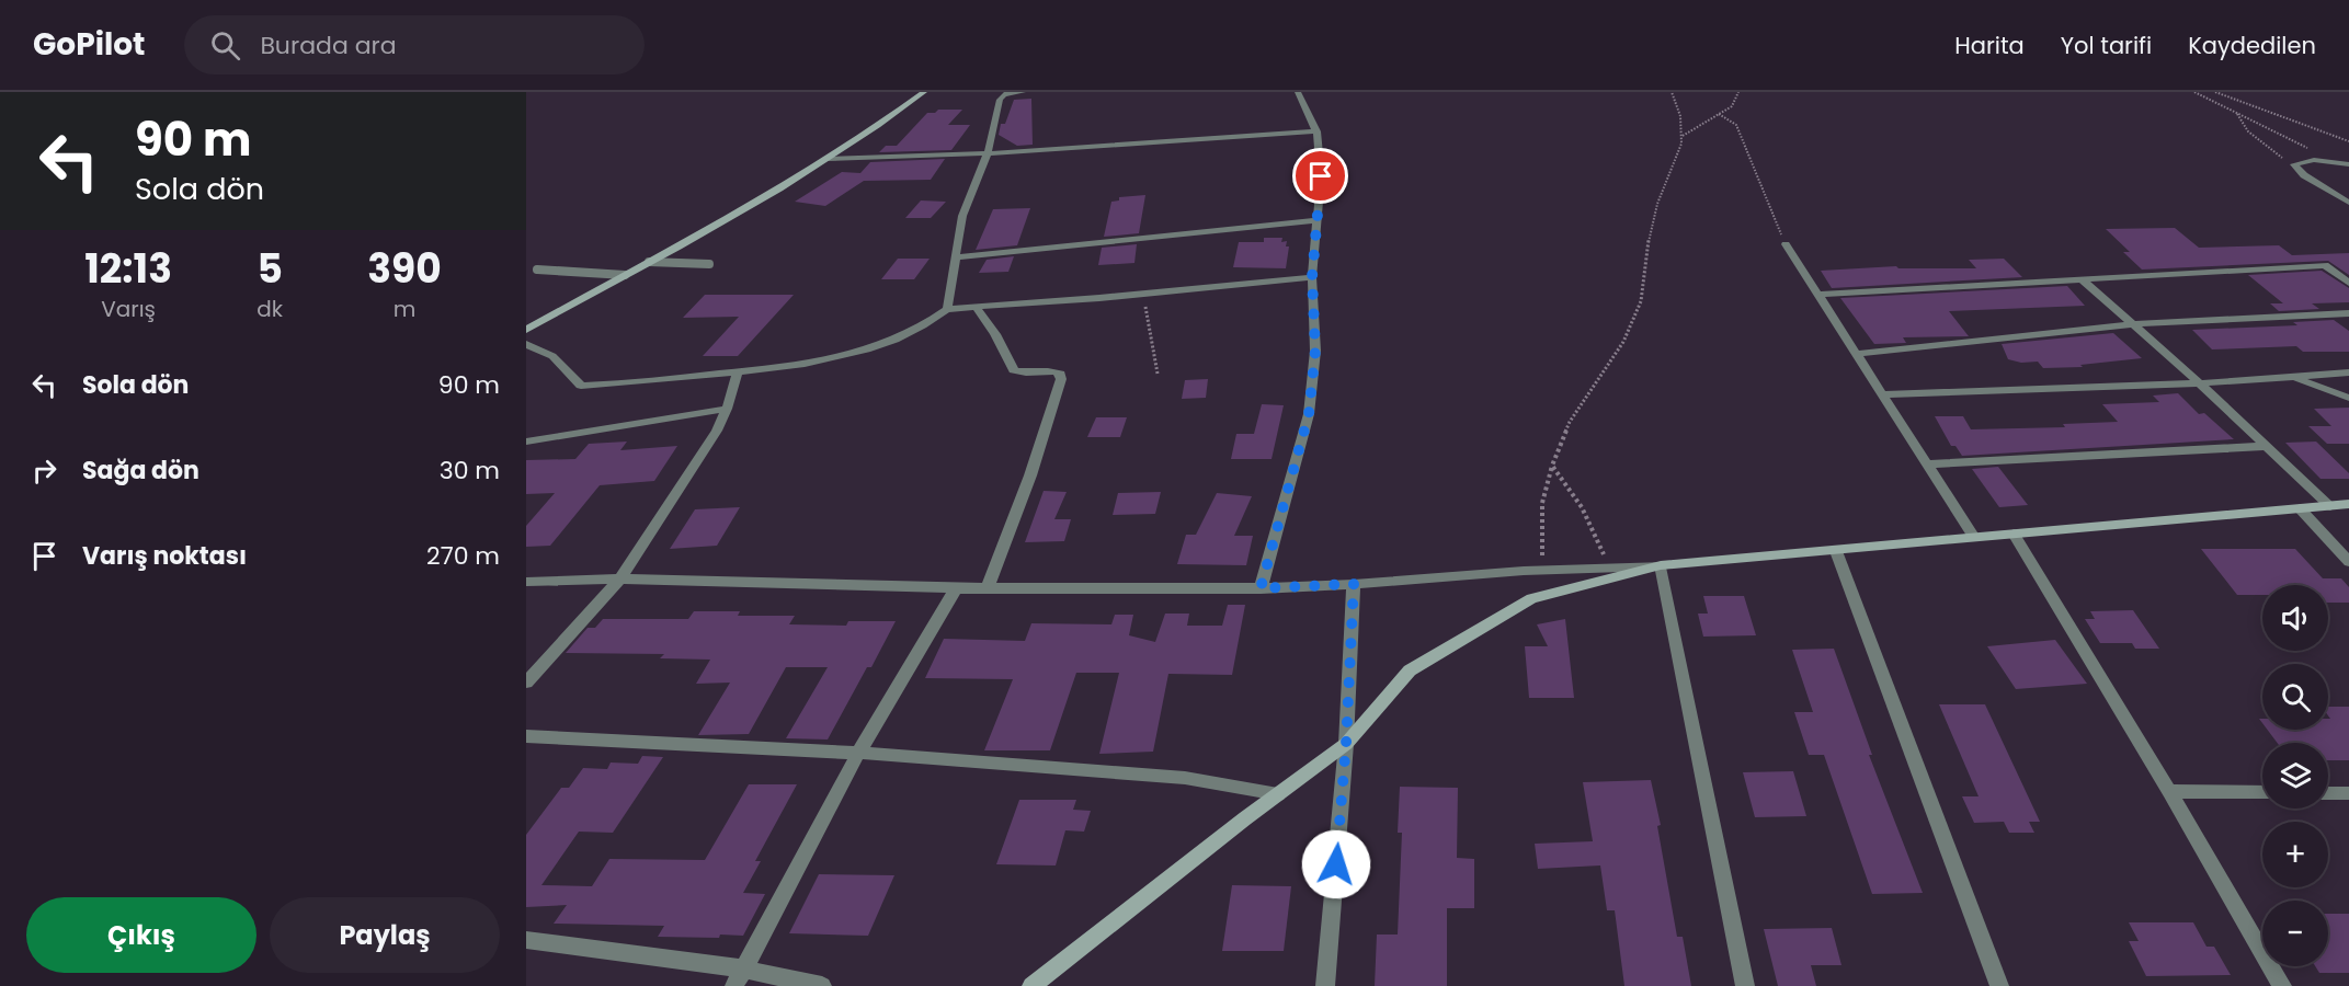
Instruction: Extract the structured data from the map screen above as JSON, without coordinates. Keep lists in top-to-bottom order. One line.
{"page":{"header":"GoPilot","search":"Burada ara","nav":["Harita","Yol tarifi","Kaydedilen"],"turn":["90 m","Sola dön"],"eta":["12:13","Varış","5","dk","390","m"],"list":[{"name":"Sola dön","value":"90 m"},{"name":"Sağa dön","value":"30 m"},{"name":"Varış noktası","value":"270 m"}],"map_buttons":["+","−"],"buttons":["Çıkış","Paylaş"]}}
